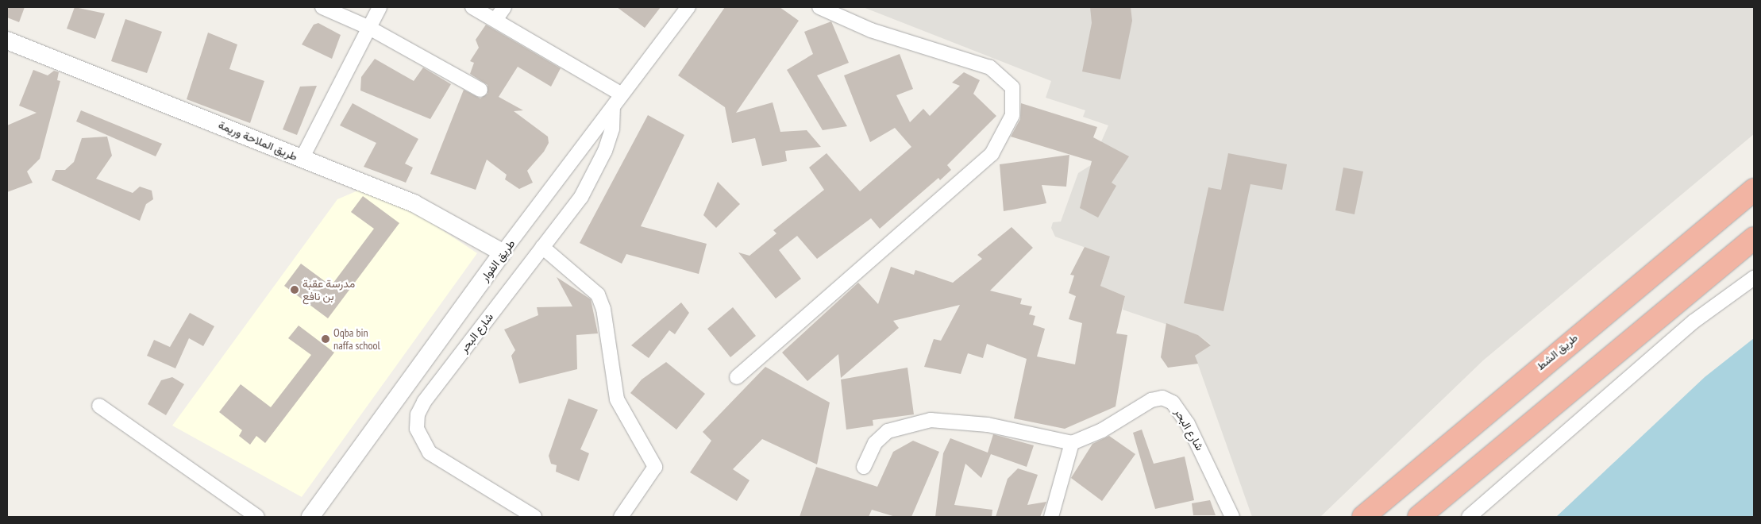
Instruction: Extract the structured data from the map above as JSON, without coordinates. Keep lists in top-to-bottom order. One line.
{"streets":{"highway":["طريق الشط"],"street":["طريق الملاحة وريمة","طريق الفوار","شارع البحر"]},"crossings":[["طريق الملاحة وريمة","طريق الفوار"],["طريق الفوار","شارع البحر"]],"places":["مدرسة عقبة بن نافع","Oqba bin naffa school"]}
